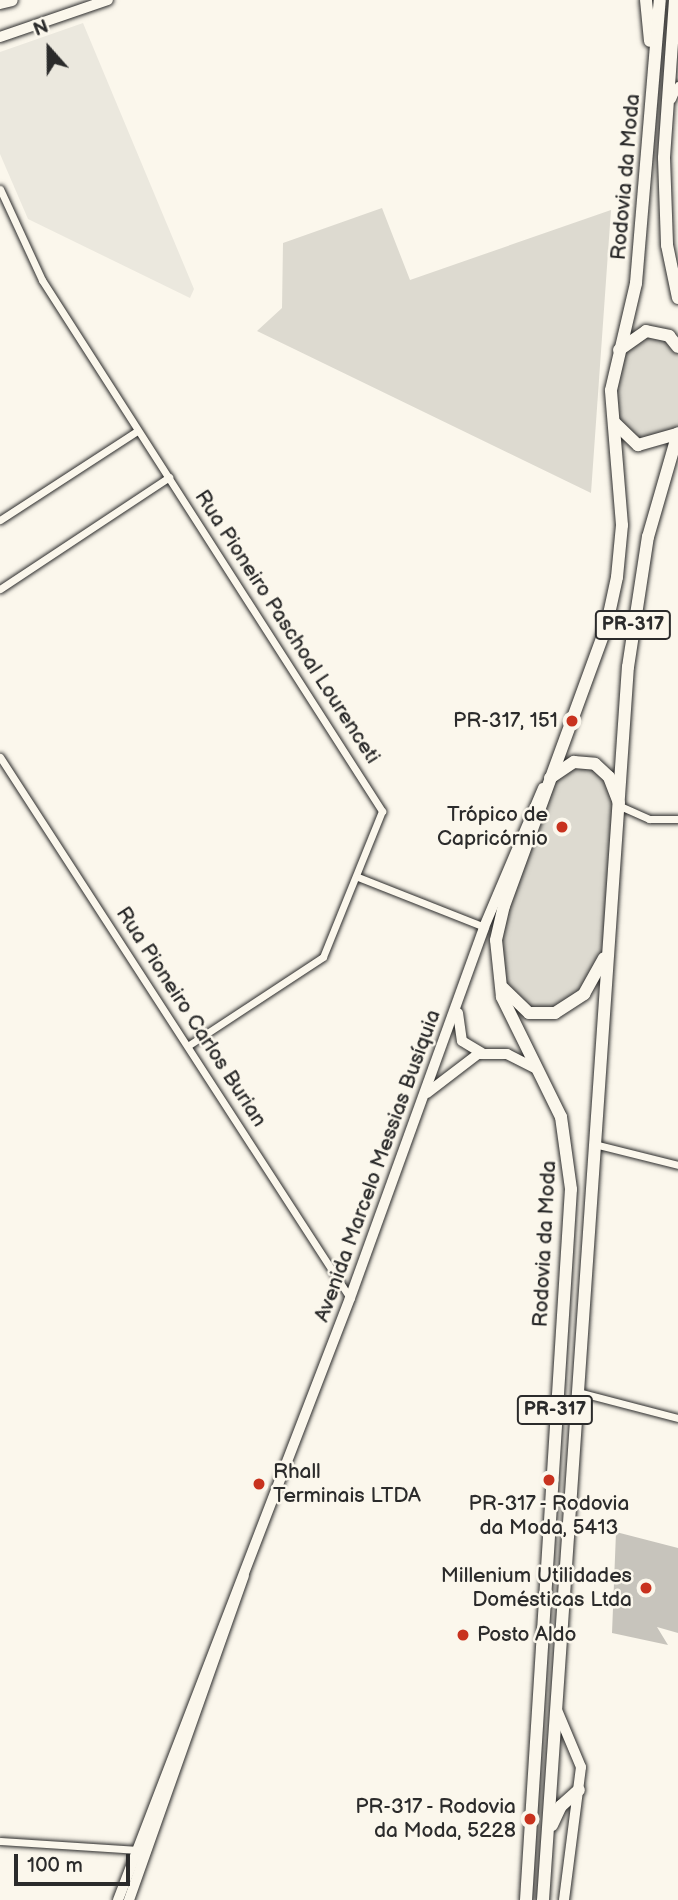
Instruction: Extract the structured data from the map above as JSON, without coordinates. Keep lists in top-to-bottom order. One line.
{"streets":{"highway":["Rodovia da Moda","PR-317"],"street":["Rua Pioneiro Paschoal Lourenceti","Rua Pioneiro Carlos Burian","Avenida Marcelo Messias Busíquia"]},"crossings":[["Rodovia da Moda","PR-317"],["Rodovia da Moda","Avenida Marcelo Messias Busíquia"],["Rua Pioneiro Paschoal Lourenceti","Rua Pioneiro Carlos Burian"],["Rua Pioneiro Carlos Burian","Avenida Marcelo Messias Busíquia"]],"places":["PR-317, 151","Trópico de Capricórnio","PR-317 - Rodovia da Moda, 5413","Rhall Terminais LTDA","Millenium Utilidades Domésticas Ltda","Posto Aldo","PR-317 - Rodovia da Moda, 5228"],"scale_bar":"100 m","north":"top"}
